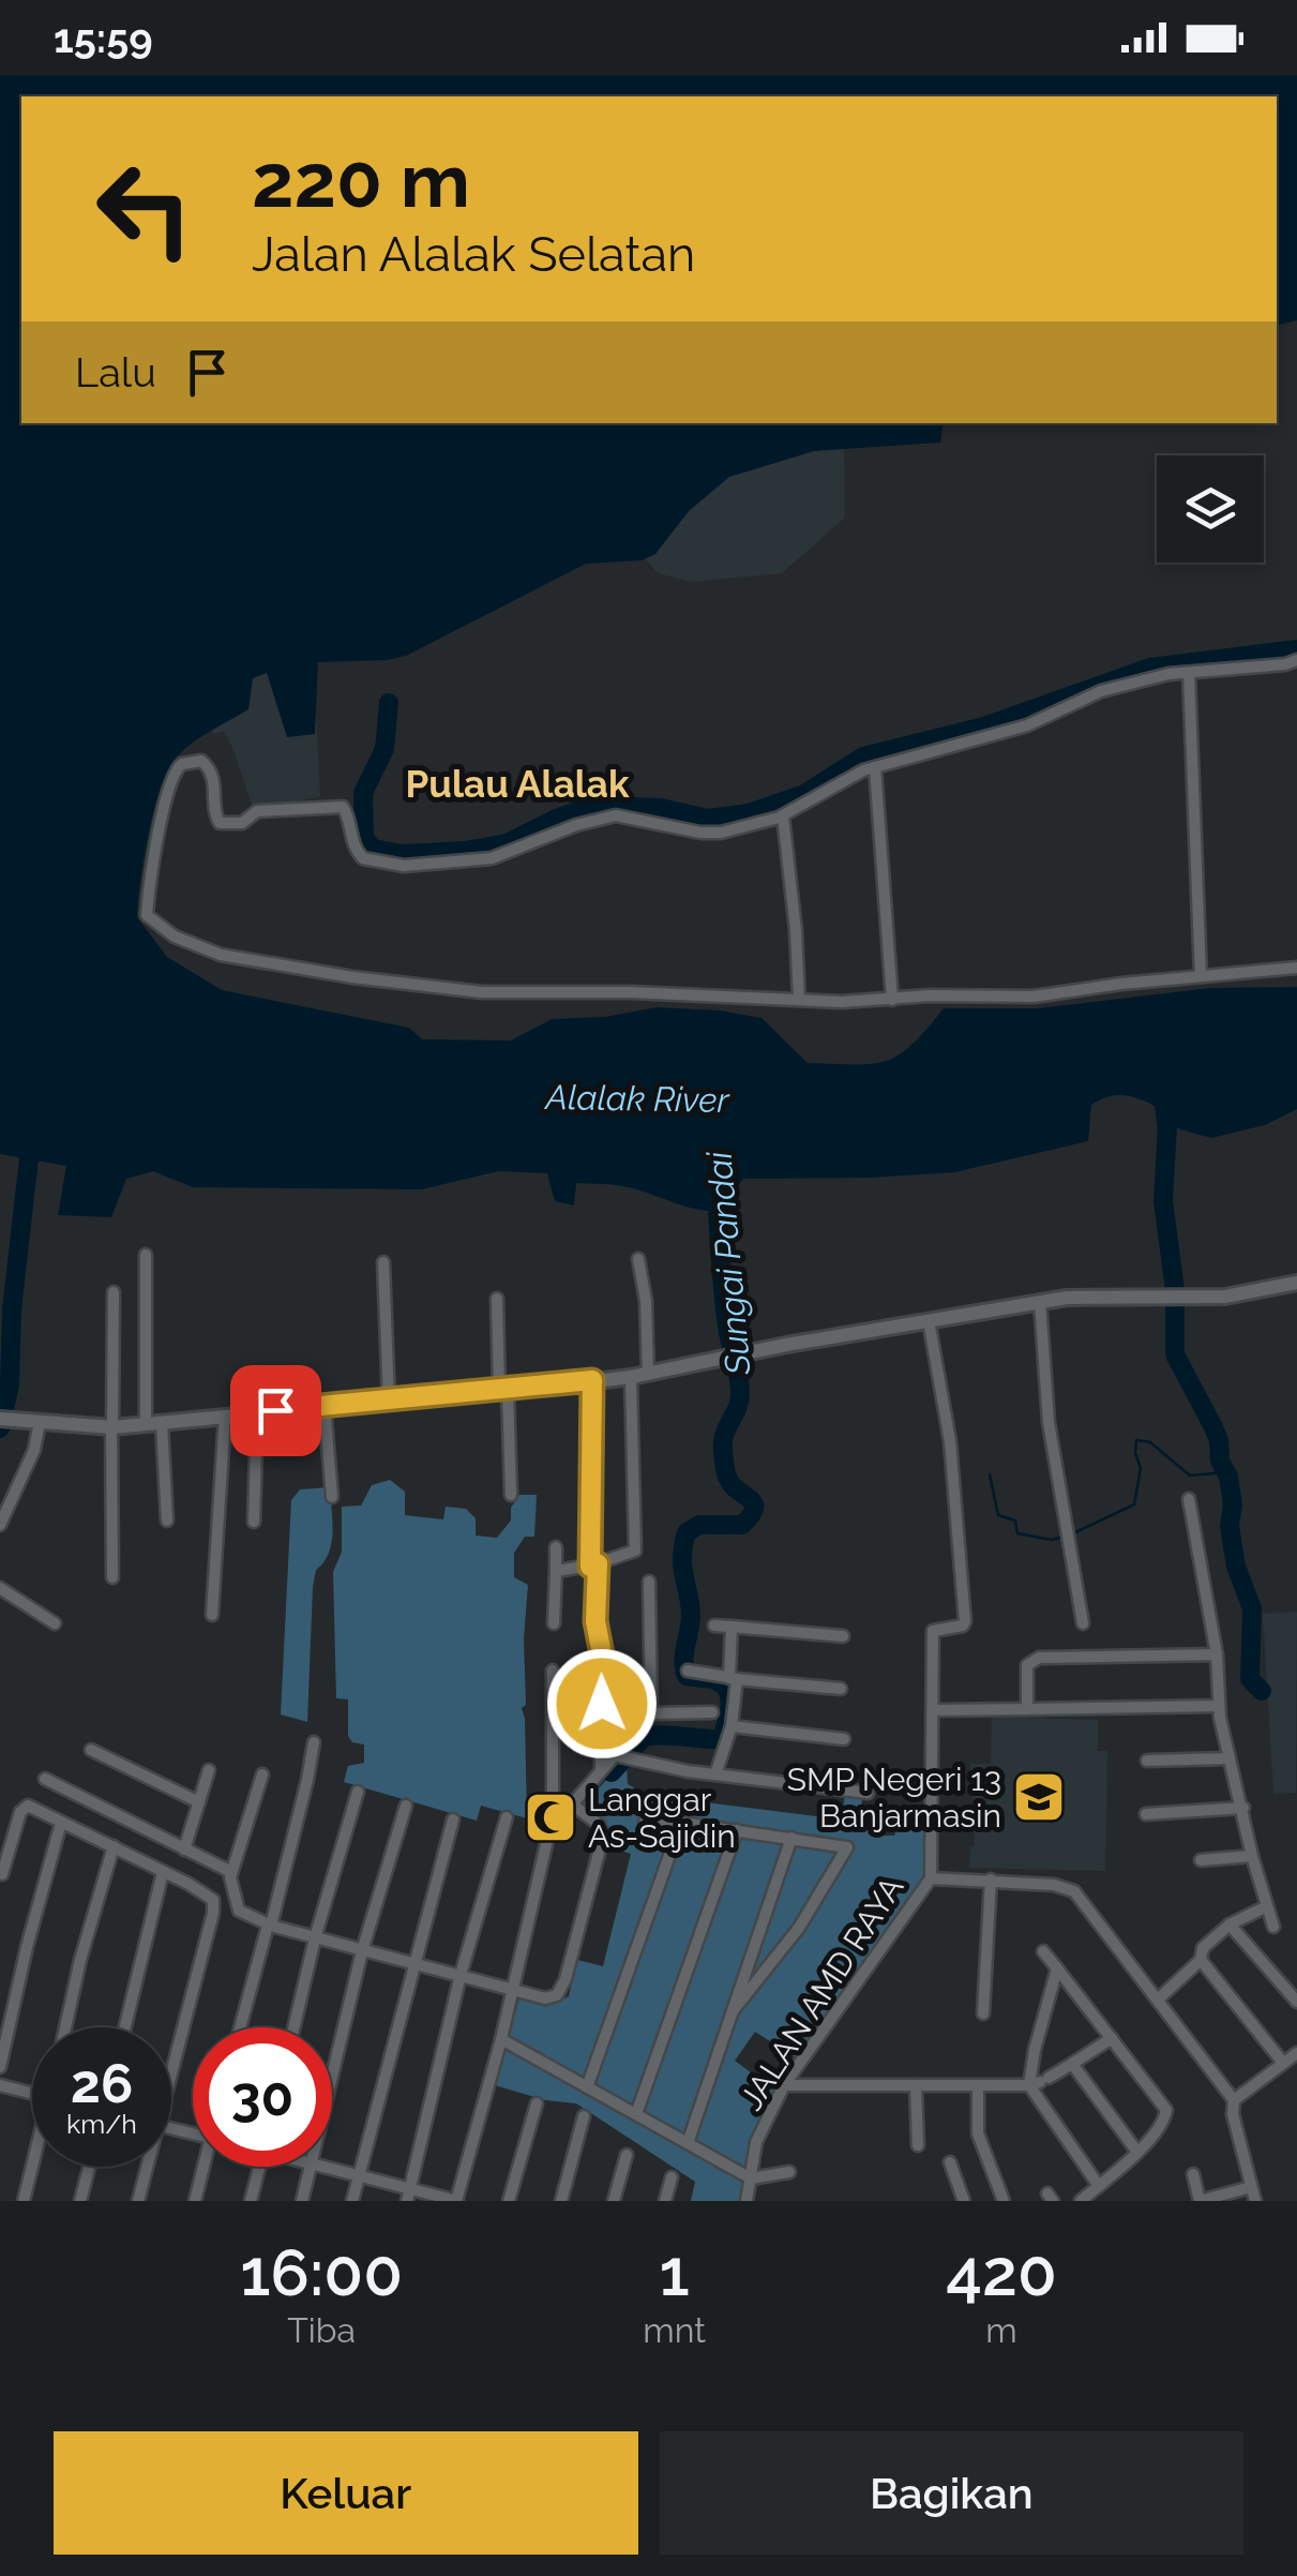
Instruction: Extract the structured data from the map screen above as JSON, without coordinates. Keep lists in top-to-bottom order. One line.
{"streets":{"street":["JALAN AMD RAYA"]},"districts":["Pulau Alalak"],"water":["Alalak River","Sungai Pandai"],"places":{"school or university":["SMP Negeri 13 Banjarmasin"],"mosque":["Langgar As-Sajidin"]},"page":{"status":"15:59","turn":["220 m","Jalan Alalak Selatan"],"then":"Lalu","speed":"26 km/h","limit":"30","eta":["16:00","Tiba","1","mnt","420","m"],"buttons":["Keluar","Bagikan"]}}
